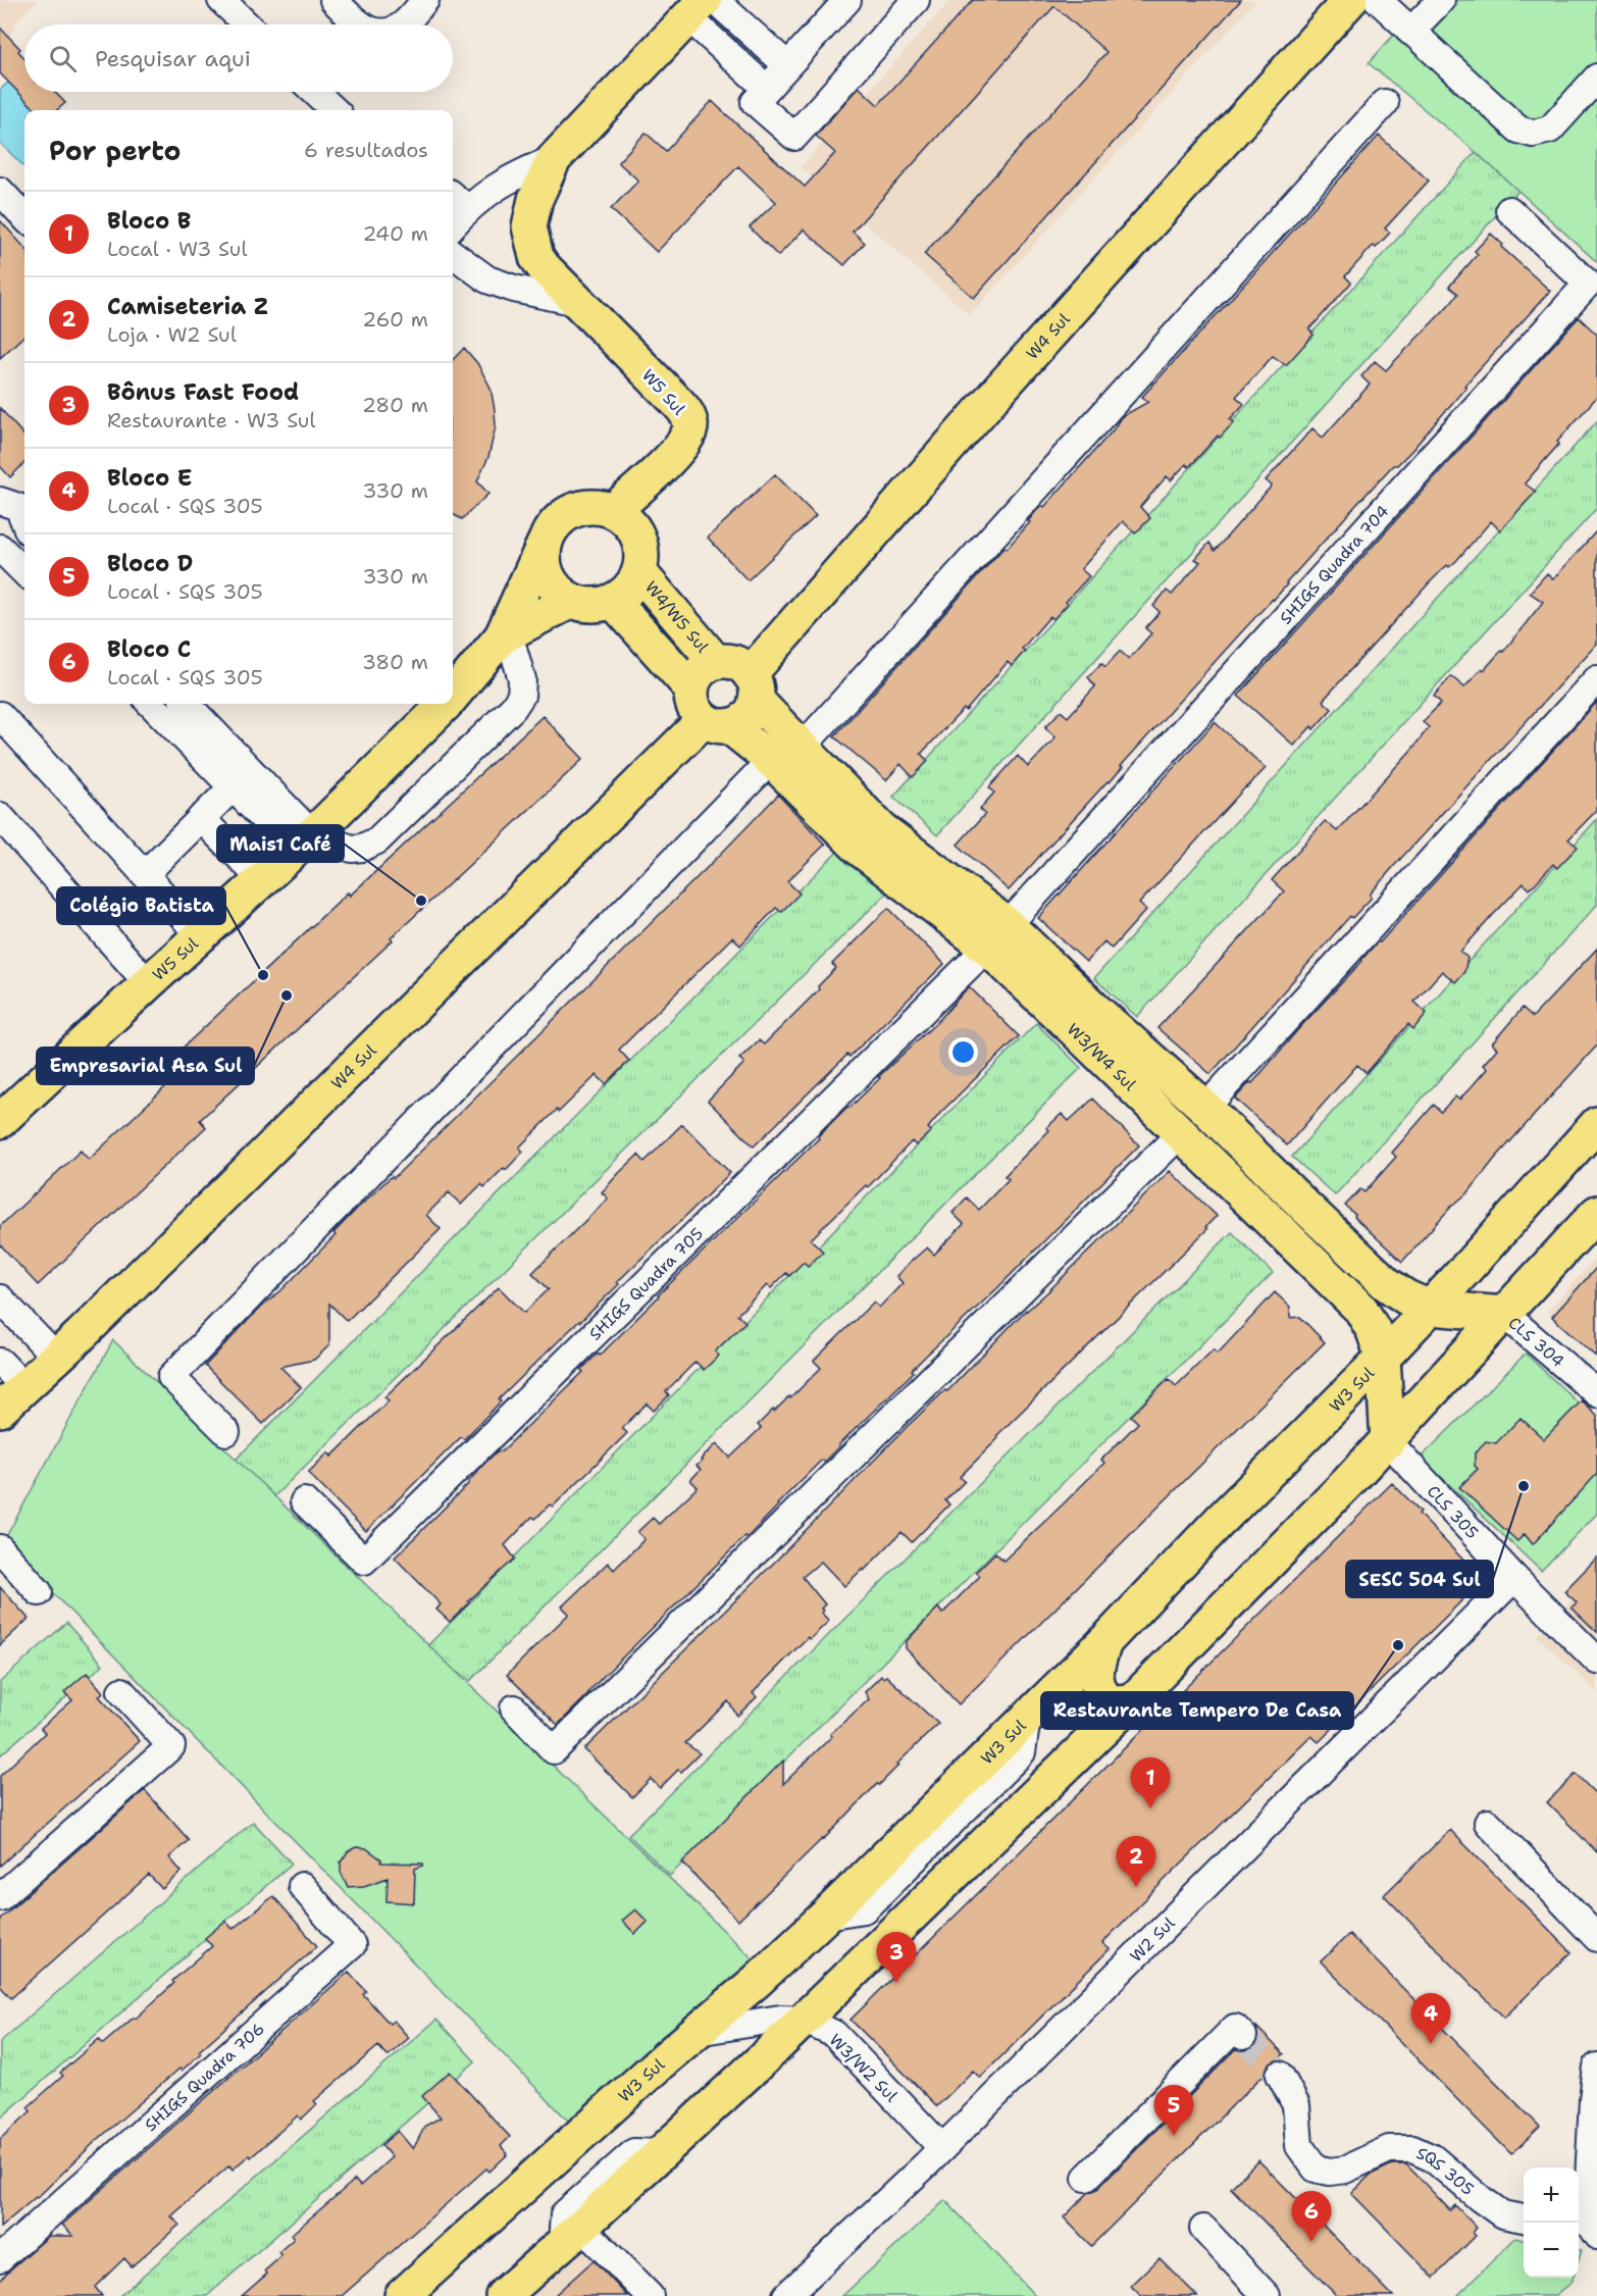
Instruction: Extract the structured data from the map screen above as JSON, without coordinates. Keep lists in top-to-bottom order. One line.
{"streets":{"main road":["W4 Sul","W5 Sul","W4/W5 Sul","W3/W4 Sul","W3 Sul"],"street":["SHIGS Quadra 704","SHIGS Quadra 705","CLS 304","CLS 305","W2 Sul","W3/W2 Sul","SHIGS Quadra 706","SQS 305"]},"crossings":[["W4 Sul","W4/W5 Sul"],["W4 Sul","W3/W4 Sul"],["W5 Sul","W4/W5 Sul"],["SHIGS Quadra 704","W3/W4 Sul"],["SHIGS Quadra 704","SHIGS Quadra 705"],["W4/W5 Sul","W3/W4 Sul"],["W3/W4 Sul","SHIGS Quadra 705"],["W3/W4 Sul","CLS 304"],["W3/W4 Sul","W3 Sul"],["W3/W4 Sul","CLS 305"],["W3 Sul","W3/W2 Sul"],["CLS 305","W2 Sul"],["W2 Sul","W3/W2 Sul"]],"places":["Mais1 Café","Colégio Batista","Empresarial Asa Sul","SESC 504 Sul","Restaurante Tempero De Casa"],"page":{"search":"Pesquisar aqui","heading":["Por perto","6 resultados"],"list":[{"mark":"1","name":"Bloco B","note":"Local · W3 Sul","value":"240 m"},{"mark":"2","name":"Camiseteria Z","note":"Loja · W2 Sul","value":"260 m"},{"mark":"3","name":"Bônus Fast Food","note":"Restaurante · W3 Sul","value":"280 m"},{"mark":"4","name":"Bloco E","note":"Local · SQS 305","value":"330 m"},{"mark":"5","name":"Bloco D","note":"Local · SQS 305","value":"330 m"},{"mark":"6","name":"Bloco C","note":"Local · SQS 305","value":"380 m"}],"pins":["1","2","3","4","5","6"],"map_buttons":["+","−"]}}
